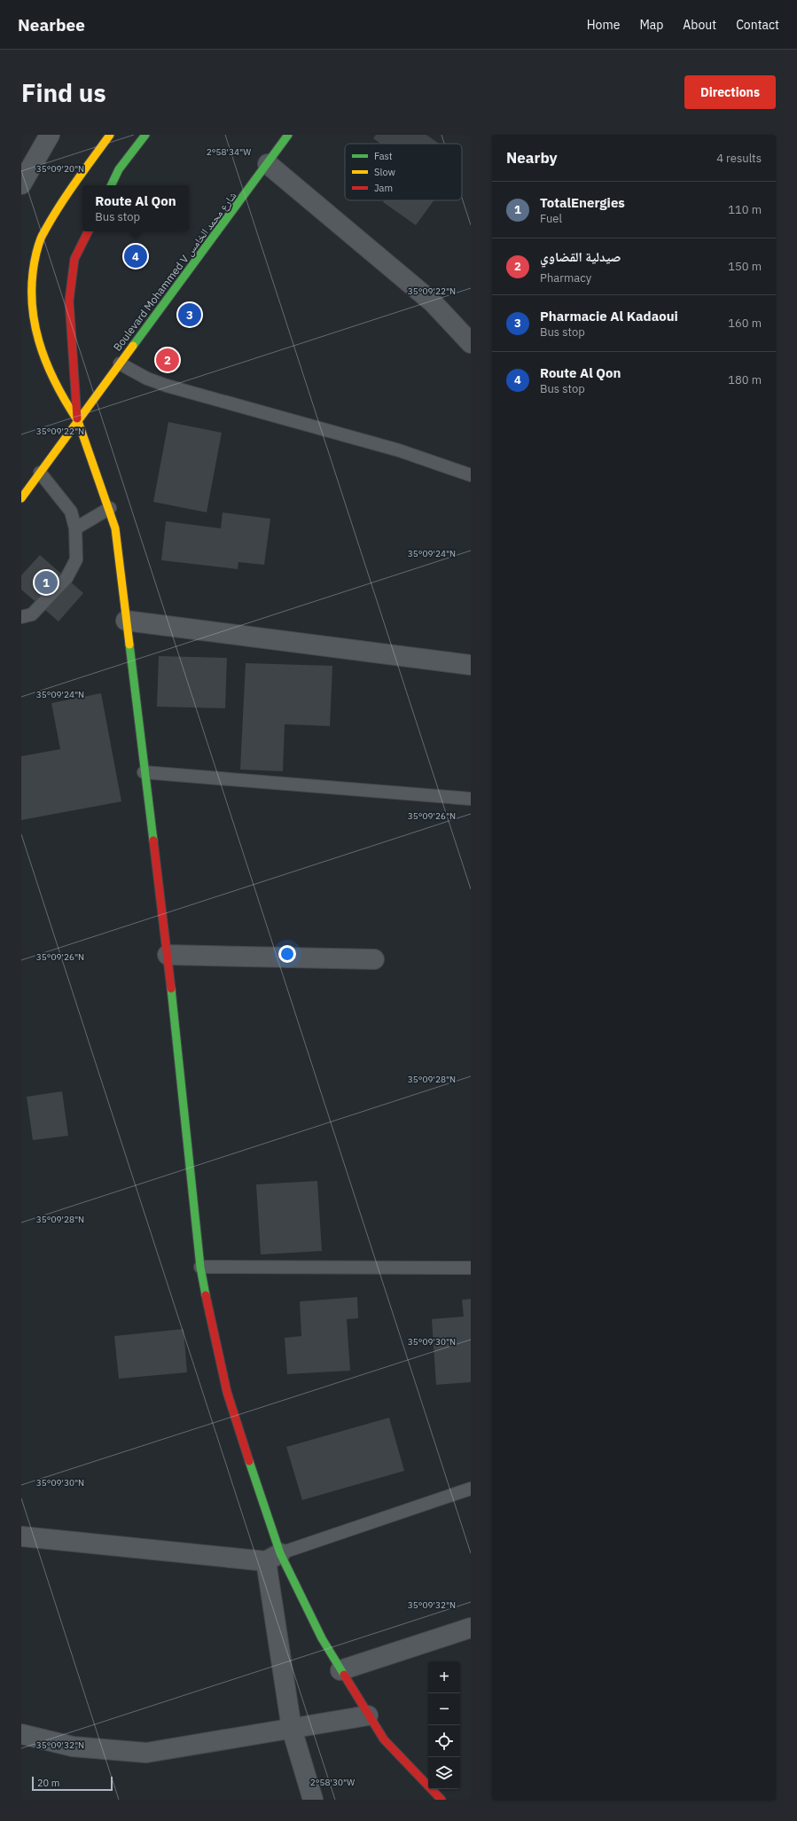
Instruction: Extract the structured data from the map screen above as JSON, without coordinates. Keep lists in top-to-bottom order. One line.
{"streets":{"street":["Boulevard Mohammed V شارع محمد الخامس"]},"legend":["Fast","Slow","Jam"],"scale_bar":"20 m","page":{"header":"Nearbee","nav":["Home","Map","About","Contact"],"buttons":"Directions","title":"Find us","heading":["Nearby","4 results"],"list":[{"mark":"1","name":"TotalEnergies","note":"Fuel","value":"110 m"},{"mark":"2","name":"صيدلية القضاوي","note":"Pharmacy","value":"150 m"},{"mark":"3","name":"Pharmacie Al Kadaoui","note":"Bus stop","value":"160 m"},{"mark":"4","name":"Route Al Qon","note":"Bus stop","value":"180 m"}],"popup":["Route Al Qon","Bus stop"],"pins":["4","3","2","1"],"map_buttons":["+","−"],"scale":"20 m"},"coordinates":["2°58'34\"W","35°09'20\"N","35°09'22\"N","35°09'24\"N","35°09'26\"N","35°09'28\"N","35°09'30\"N","35°09'32\"N","2°58'30\"W"]}
